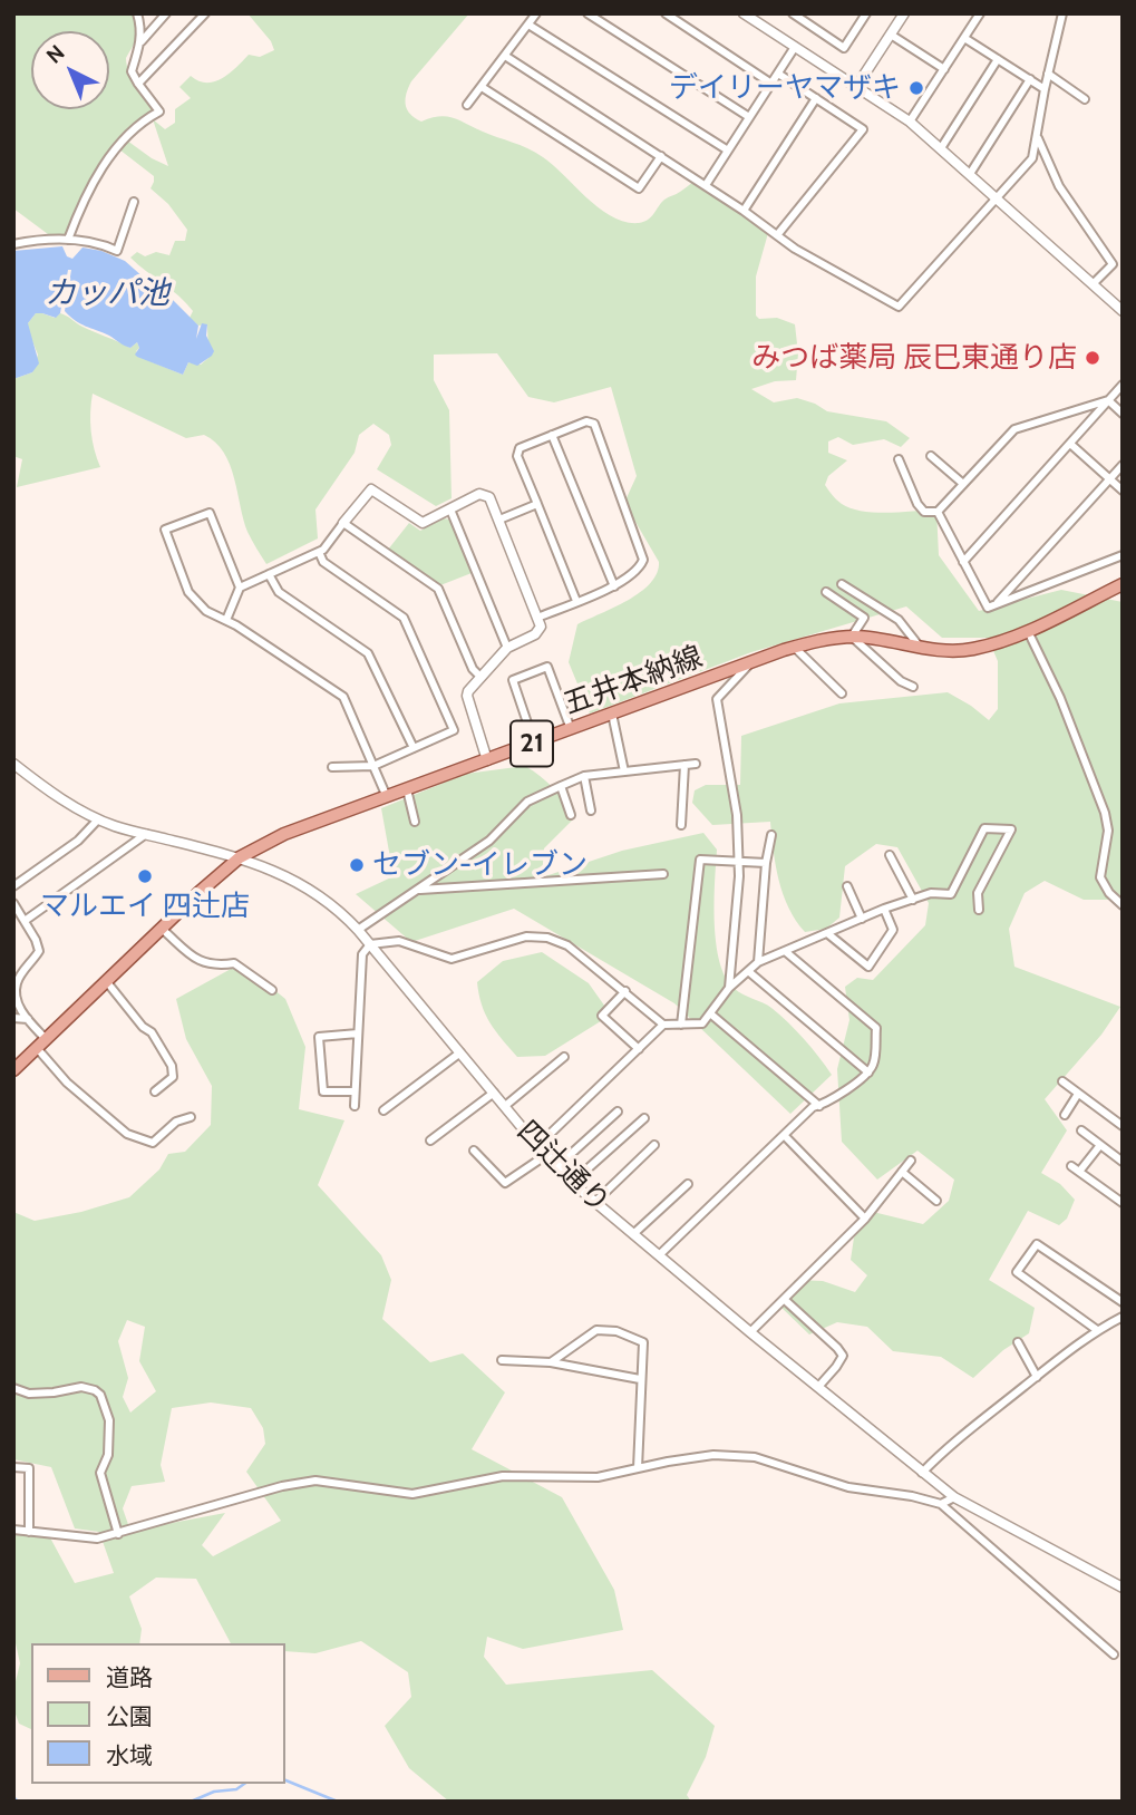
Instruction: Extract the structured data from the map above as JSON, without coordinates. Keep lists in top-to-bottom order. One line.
{"streets":{"main road":["五井本納線","21"],"street":["四辻通り"]},"crossings":[["五井本納線","四辻通り"]],"water":["カッパ池"],"places":["デイリーヤマザキ","みつば薬局 辰巳東通り店","セブン-イレブン","マルエイ 四辻店"],"legend":["道路","公園","水域"],"north":"top left"}
